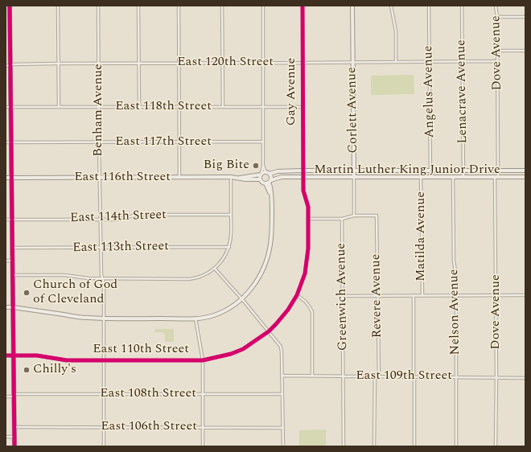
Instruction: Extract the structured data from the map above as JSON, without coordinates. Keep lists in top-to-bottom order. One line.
{"streets":{"main road":["Corlett Avenue","Martin Luther King Junior Drive","East 116th Street"],"street":["Dove Avenue","East 120th Street","Gay Avenue","Angelus Avenue","Lenacrave Avenue","East 118th Street","Benham Avenue","East 117th Street","East 114th Street","Matilda Avenue","East 113th Street","Revere Avenue","Greenwich Avenue","Nelson Avenue","East 110th Street","East 109th Street","East 108th Street","East 106th Street"]},"crossings":[["Dove Avenue","East 120th Street"],["Dove Avenue","Martin Luther King Junior Drive"],["Dove Avenue","East 109th Street"],["East 120th Street","Gay Avenue"],["East 120th Street","Angelus Avenue"],["East 120th Street","Lenacrave Avenue"],["East 120th Street","Benham Avenue"],["East 120th Street","Corlett Avenue"],["Gay Avenue","East 118th Street"],["Gay Avenue","Martin Luther King Junior Drive"],["Gay Avenue","East 110th Street"],["Angelus Avenue","Martin Luther King Junior Drive"],["Lenacrave Avenue","Martin Luther King Junior Drive"],["East 118th Street","Benham Avenue"],["Benham Avenue","East 117th Street"],["Benham Avenue","East 116th Street"],["Benham Avenue","East 114th Street"],["Benham Avenue","East 113th Street"],["Benham Avenue","East 110th Street"],["Benham Avenue","East 108th Street"],["Benham Avenue","East 106th Street"],["Corlett Avenue","Martin Luther King Junior Drive"],["Corlett Avenue","Revere Avenue"],["Martin Luther King Junior Drive","East 116th Street"],["Martin Luther King Junior Drive","Matilda Avenue"],["Martin Luther King Junior Drive","Nelson Avenue"],["Revere Avenue","East 109th Street"],["Greenwich Avenue","East 109th Street"],["Nelson Avenue","East 109th Street"]],"places":["Big Bite","Church of God of Cleveland","Chilly's"]}
